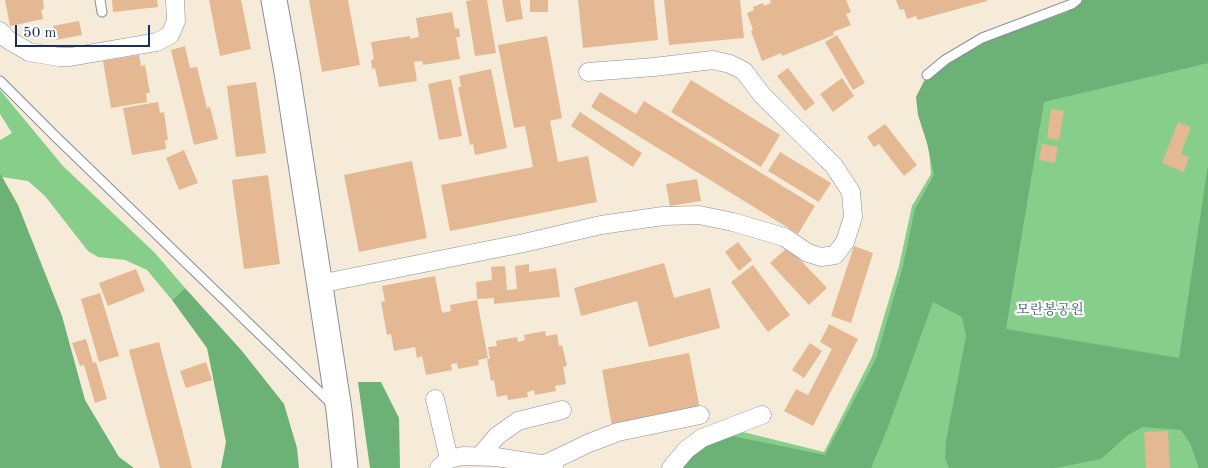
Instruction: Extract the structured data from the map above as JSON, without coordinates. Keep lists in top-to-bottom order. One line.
{"parks":["모란봉공원"],"scale_bar":"50 m"}
